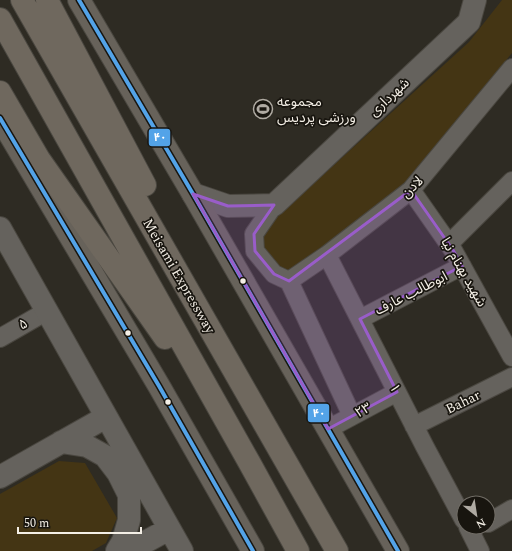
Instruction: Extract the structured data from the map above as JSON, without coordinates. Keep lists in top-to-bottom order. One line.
{"streets":{"highway":["Meisami Expressway"],"street":["شهرداری","لادن","شهید بهنام نیا","ابوطالب عارف","۵","۱","Bahar","۲۳"]},"crossings":[["لادن","شهید بهنام نیا"],["لادن","۱"],["شهید بهنام نیا","ابوطالب عارف"],["ابوطالب عارف","۱"],["۱","Bahar"],["۱","۲۳"]],"places":{"sports":["مجموعه ورزشی پردیس"]},"lines":["transit line ۴۰"],"scale_bar":"50 m","north":"bottom right"}
